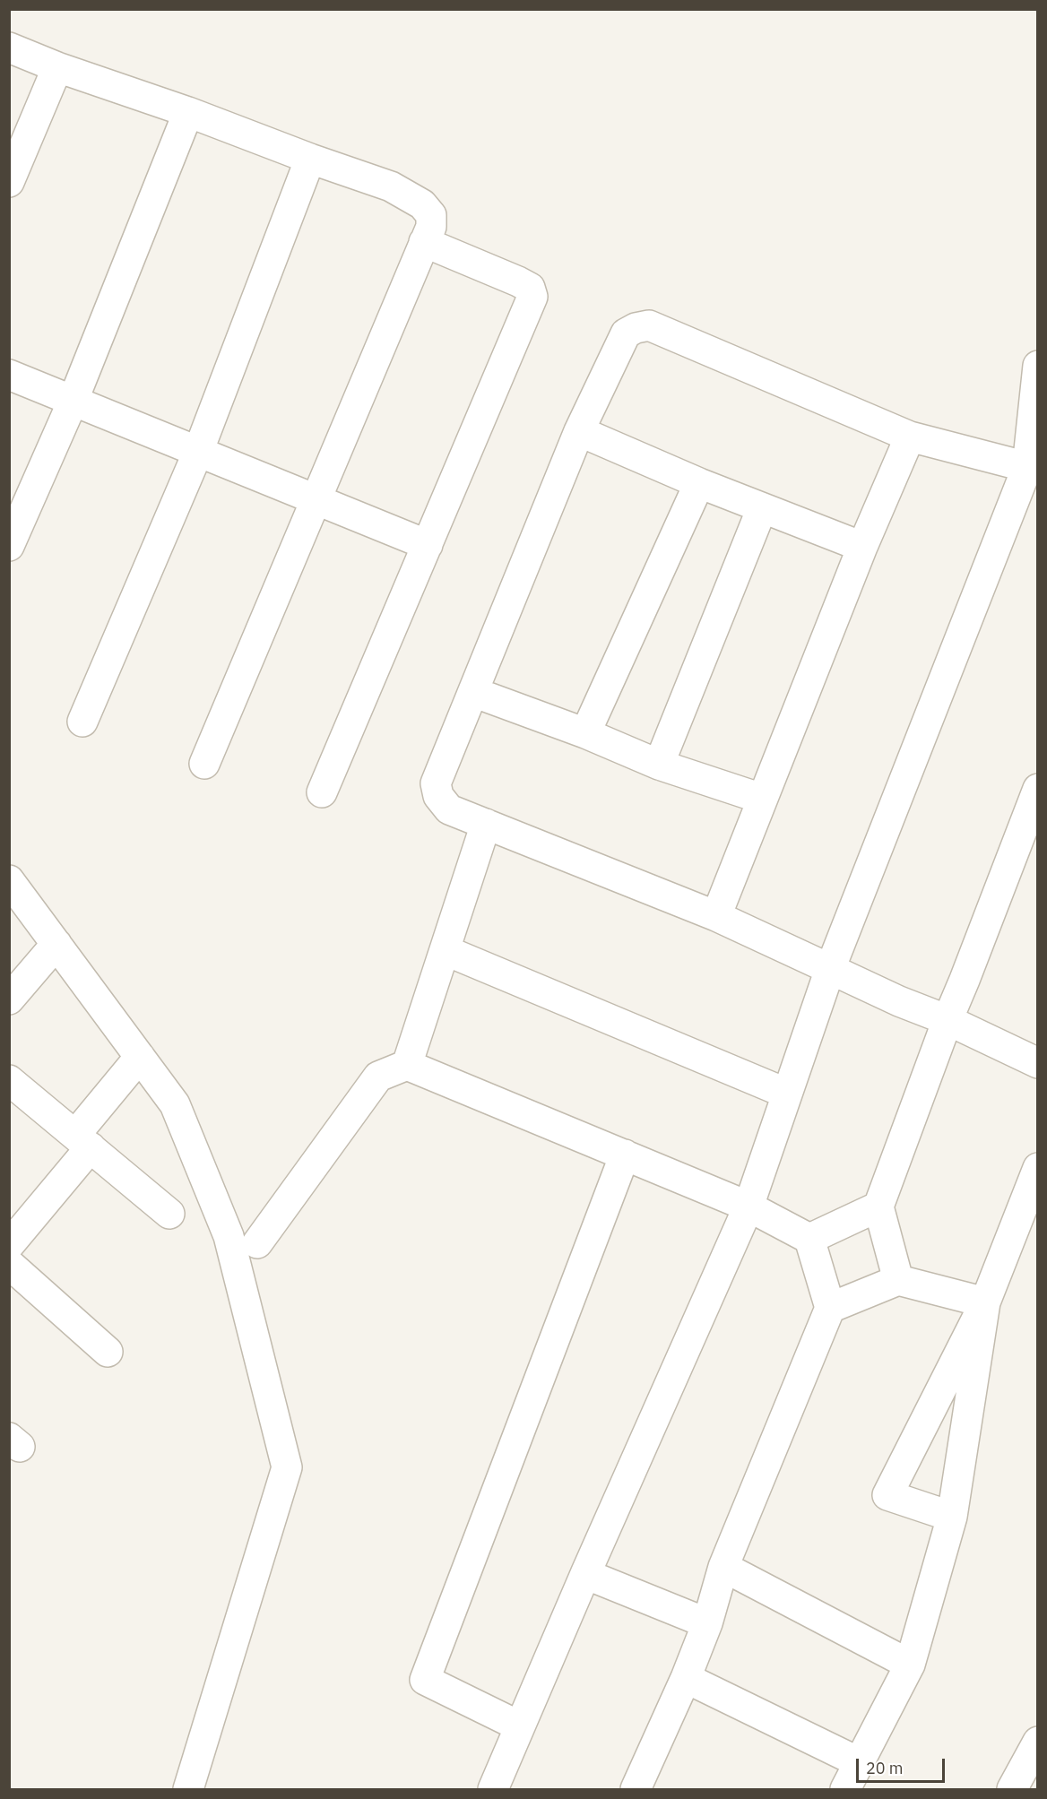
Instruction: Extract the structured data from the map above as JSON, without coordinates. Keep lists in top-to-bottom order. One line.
{"scale_bar":"20 m"}
